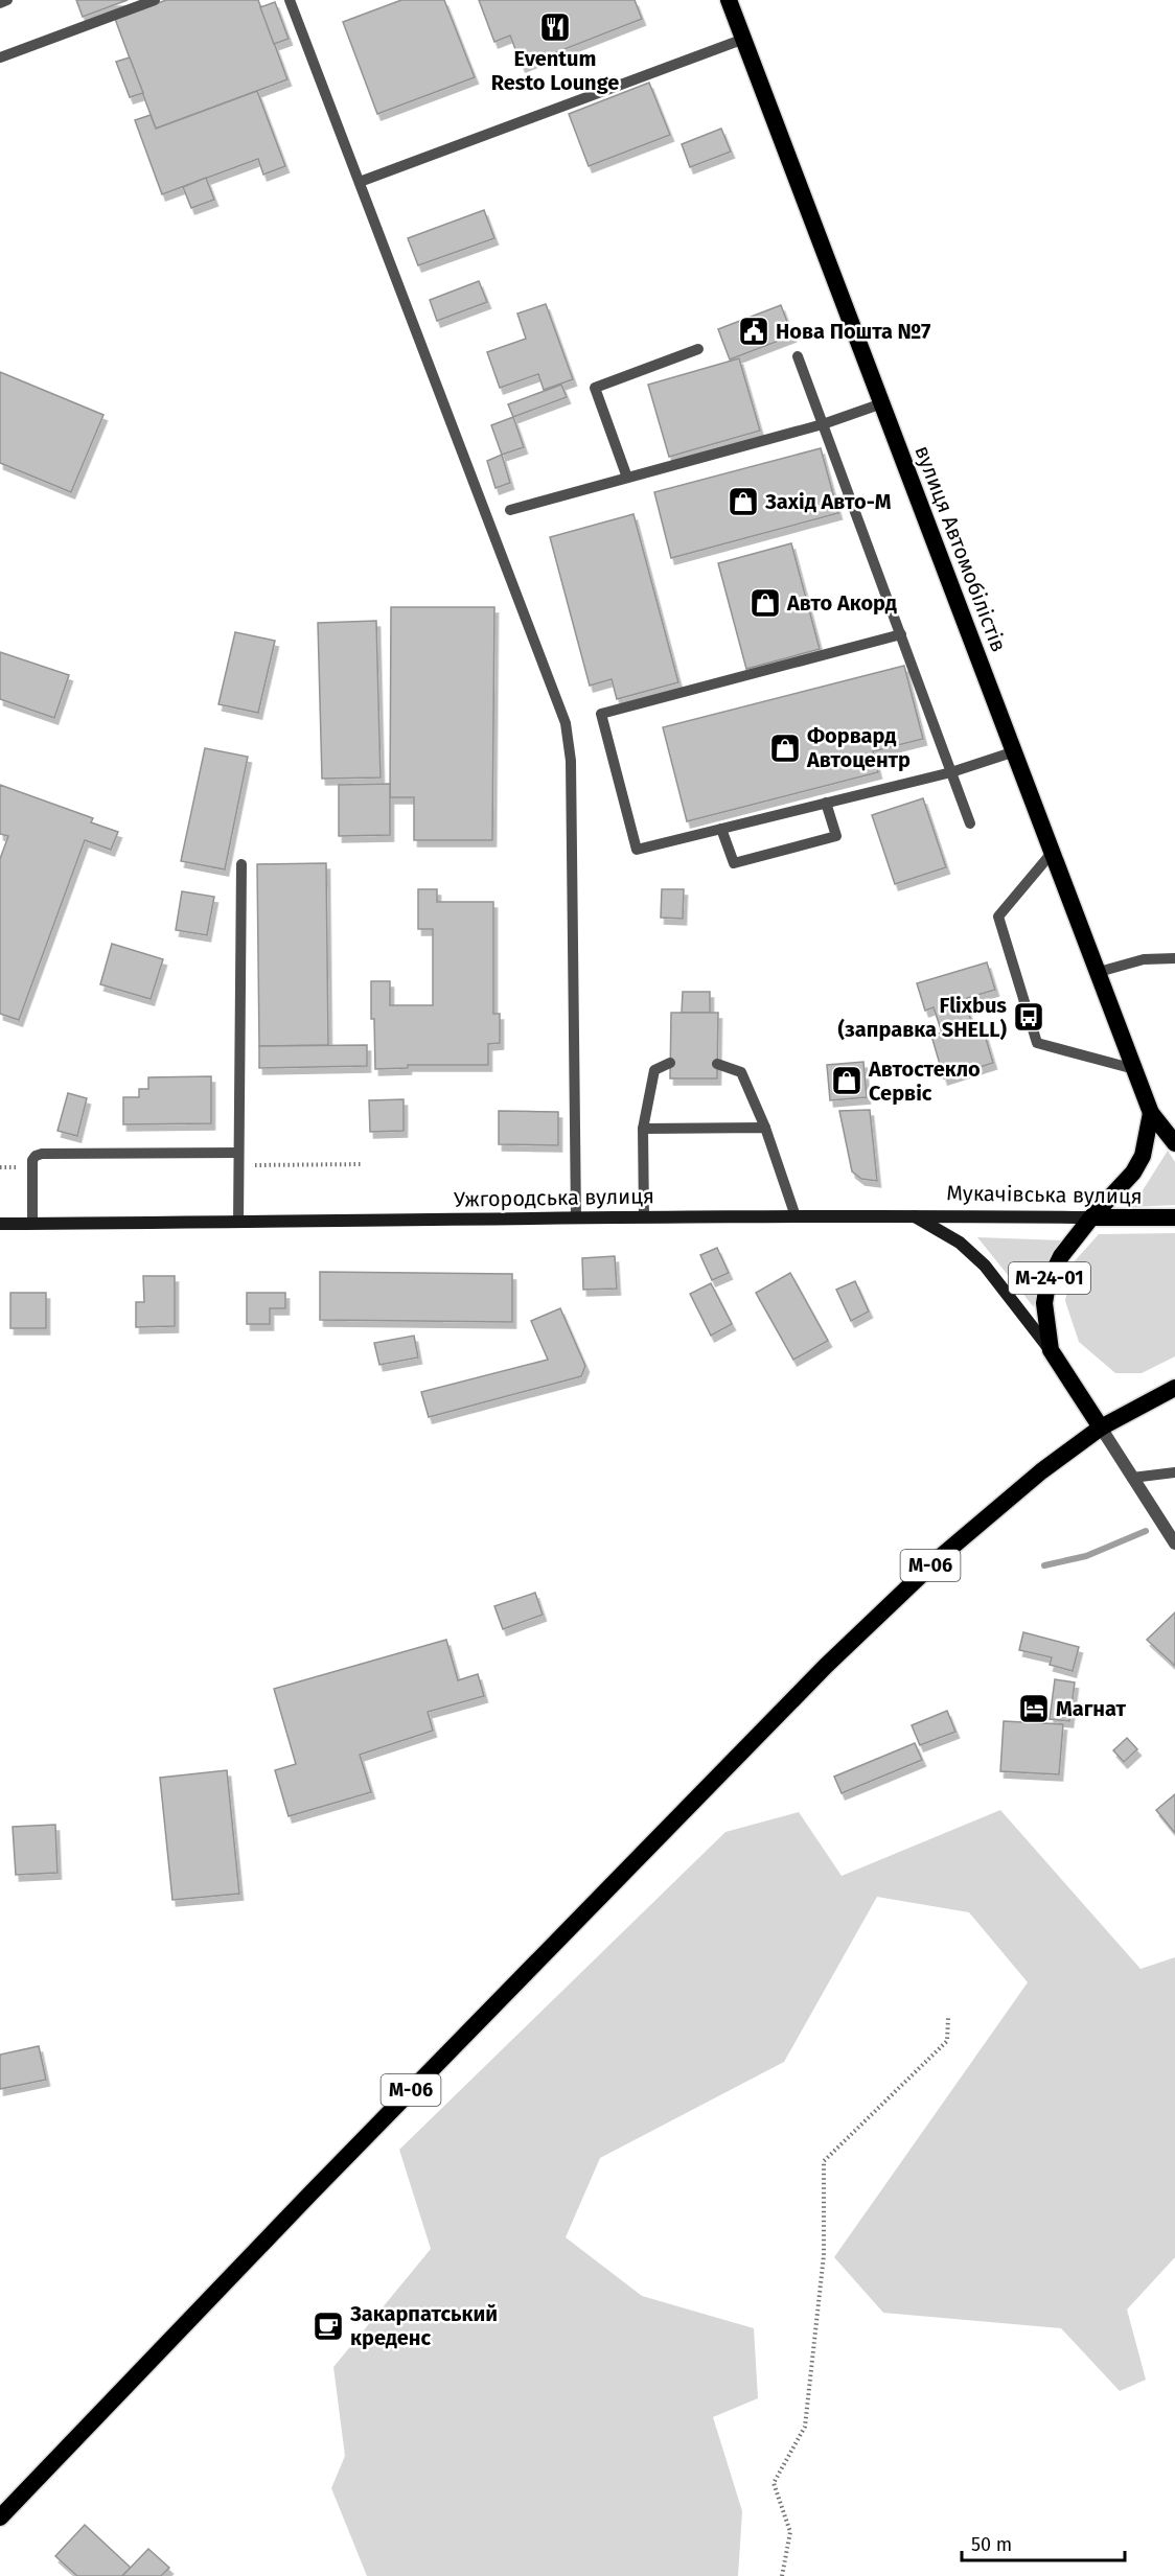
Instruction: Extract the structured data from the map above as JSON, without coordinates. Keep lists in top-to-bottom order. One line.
{"streets":{"highway":["вулиця Автомобілістів","Мукачівська вулиця","М-24-01","М-06"],"main road":["Ужгородська вулиця"]},"crossings":[["вулиця Автомобілістів","М-24-01"],["Мукачівська вулиця","Ужгородська вулиця"],["Мукачівська вулиця","М-24-01"],["М-24-01","М-06"]],"places":{"restaurant":["Eventum Resto Lounge"],"public building":["Нова Пошта №7"],"shop":["Захід Авто-М","Авто Акорд","Форвард Автоцентр","Автостекло Сервіс"],"bus stop":["Flixbus (заправка SHELL)"],"hotel":["Магнат"],"cafe":["Закарпатський креденс"]},"scale_bar":"50 m"}
